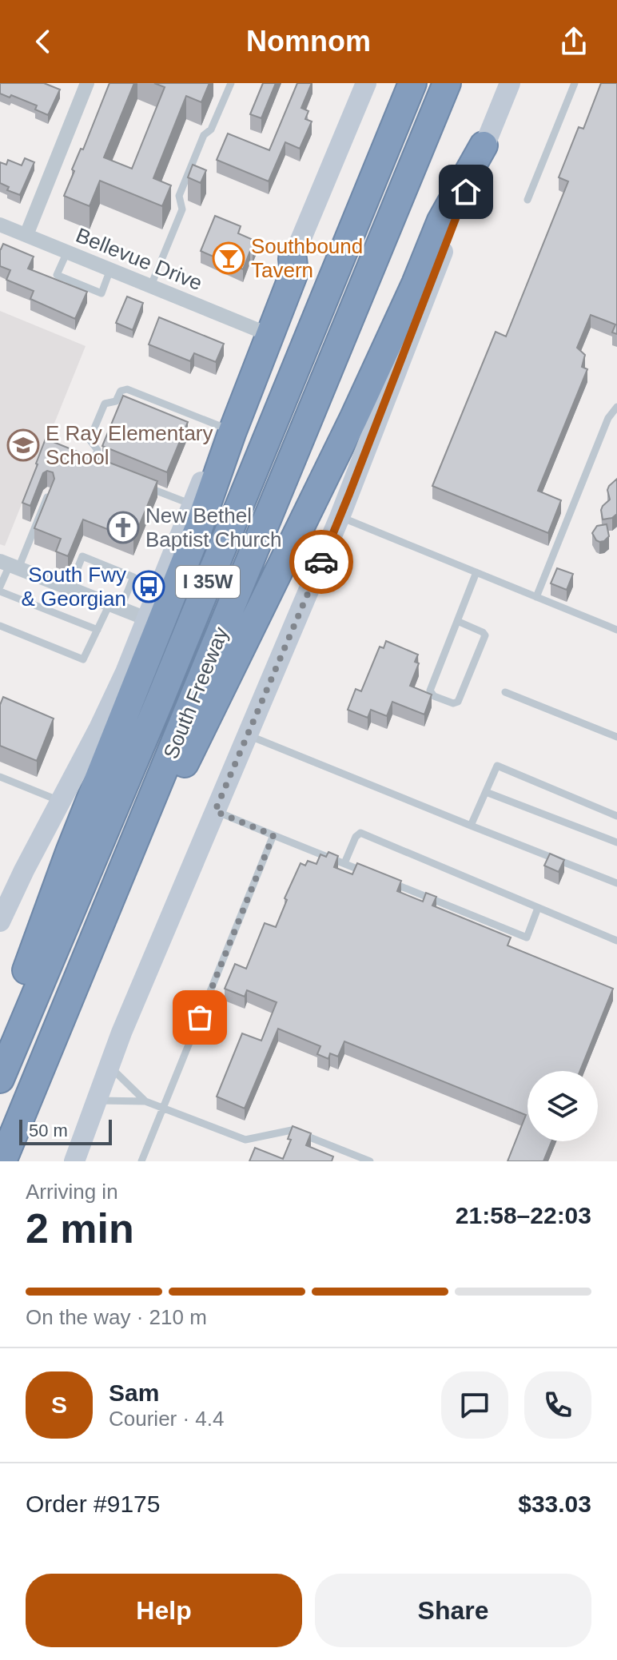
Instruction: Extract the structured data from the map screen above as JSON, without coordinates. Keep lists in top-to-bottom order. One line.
{"streets":{"highway":["I 35W","South Freeway"],"street":["Bellevue Drive"]},"places":{"bar":["Southbound Tavern"],"school or university":["E Ray Elementary School"],"church":["New Bethel Baptist Church"],"bus stop":["South Fwy & Georgian"]},"scale_bar":"50 m","page":{"header":"Nomnom","scale":"50 m","heading":["2 min","Arriving in","21:58–22:03"],"panel":["Sam","Courier · 4.4","Order #9175","$33.03"],"bar":"On the way · 210 m","round":"S","buttons":["Help","Share"]}}
